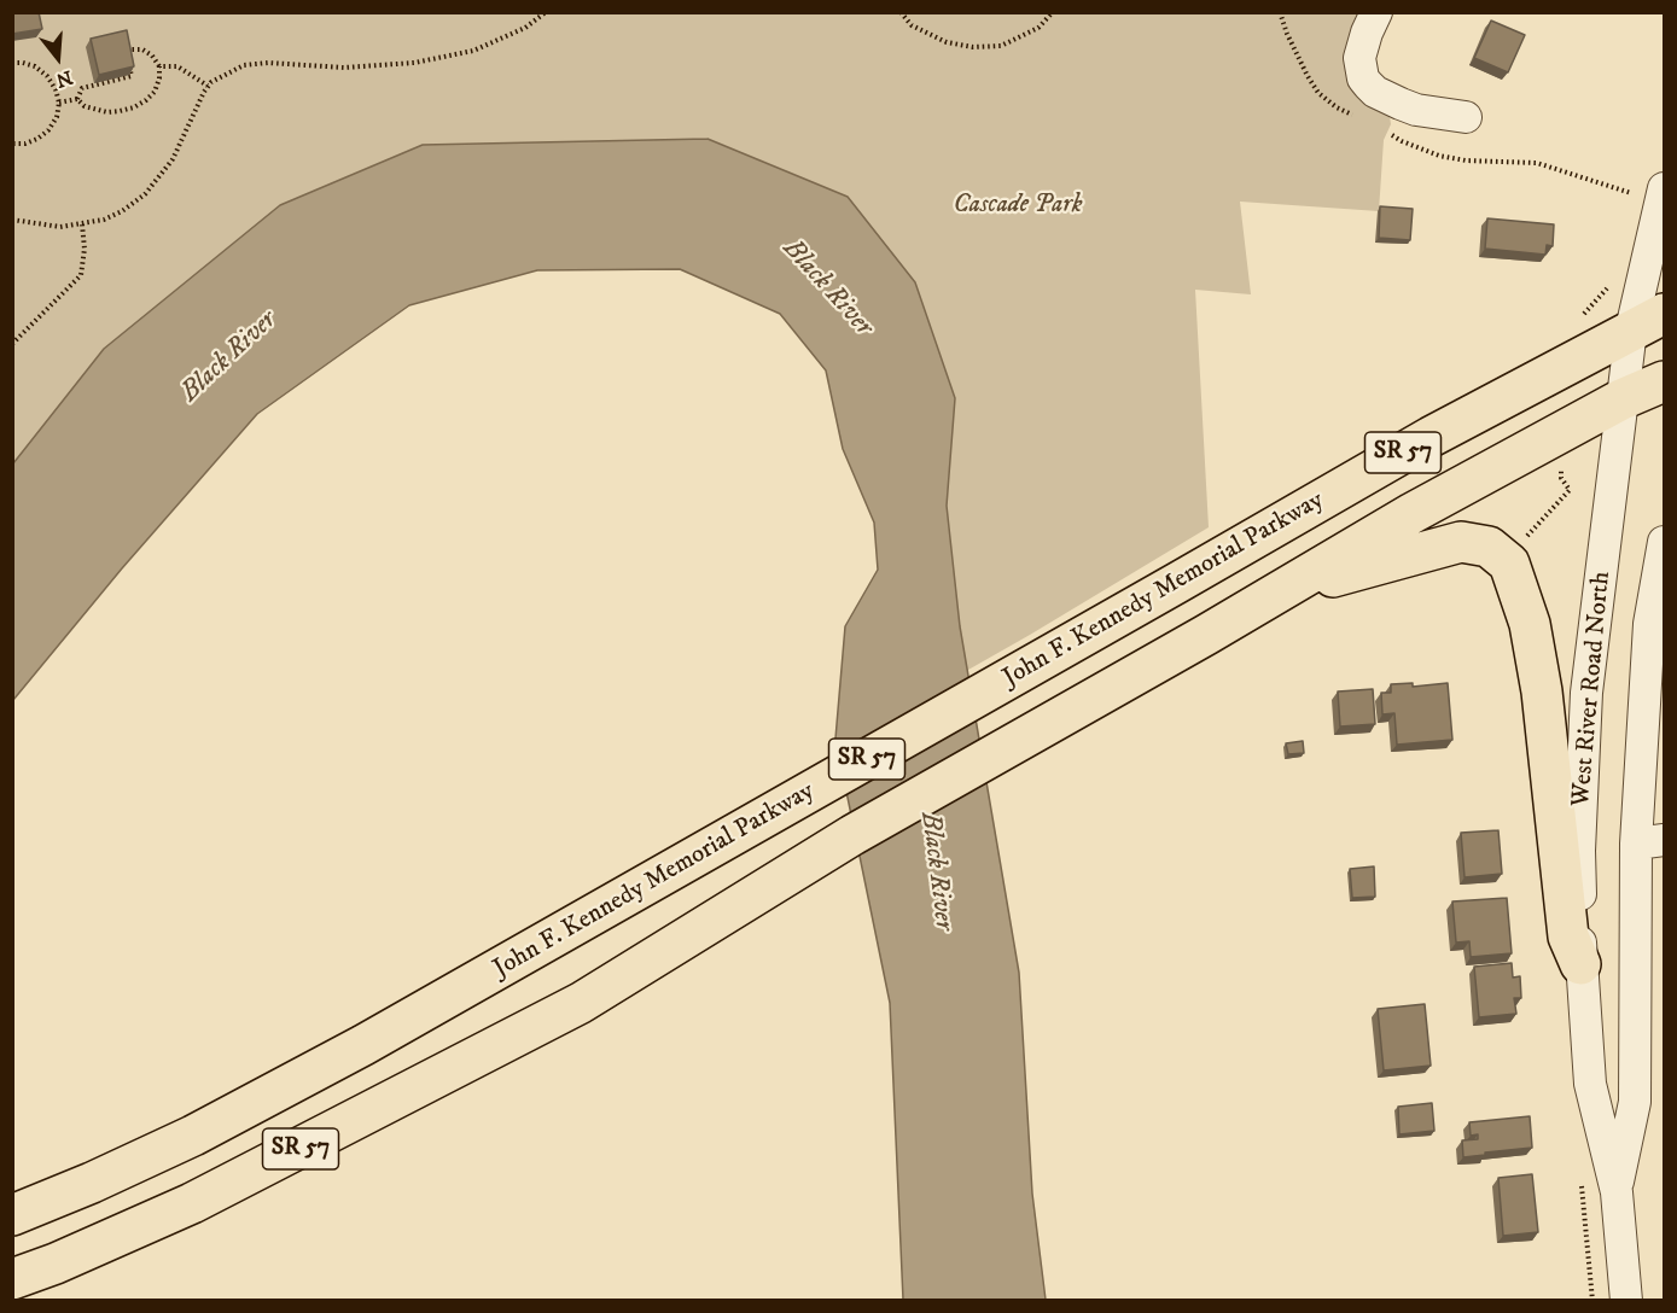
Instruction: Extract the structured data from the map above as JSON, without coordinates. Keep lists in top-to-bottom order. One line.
{"streets":{"highway":["SR 57","John F. Kennedy Memorial Parkway"],"street":["West River Road North"]},"crossings":[["SR 57","West River Road North"],["John F. Kennedy Memorial Parkway","West River Road North"]],"water":["Black River"],"parks":["Cascade Park"],"north":"bottom"}
